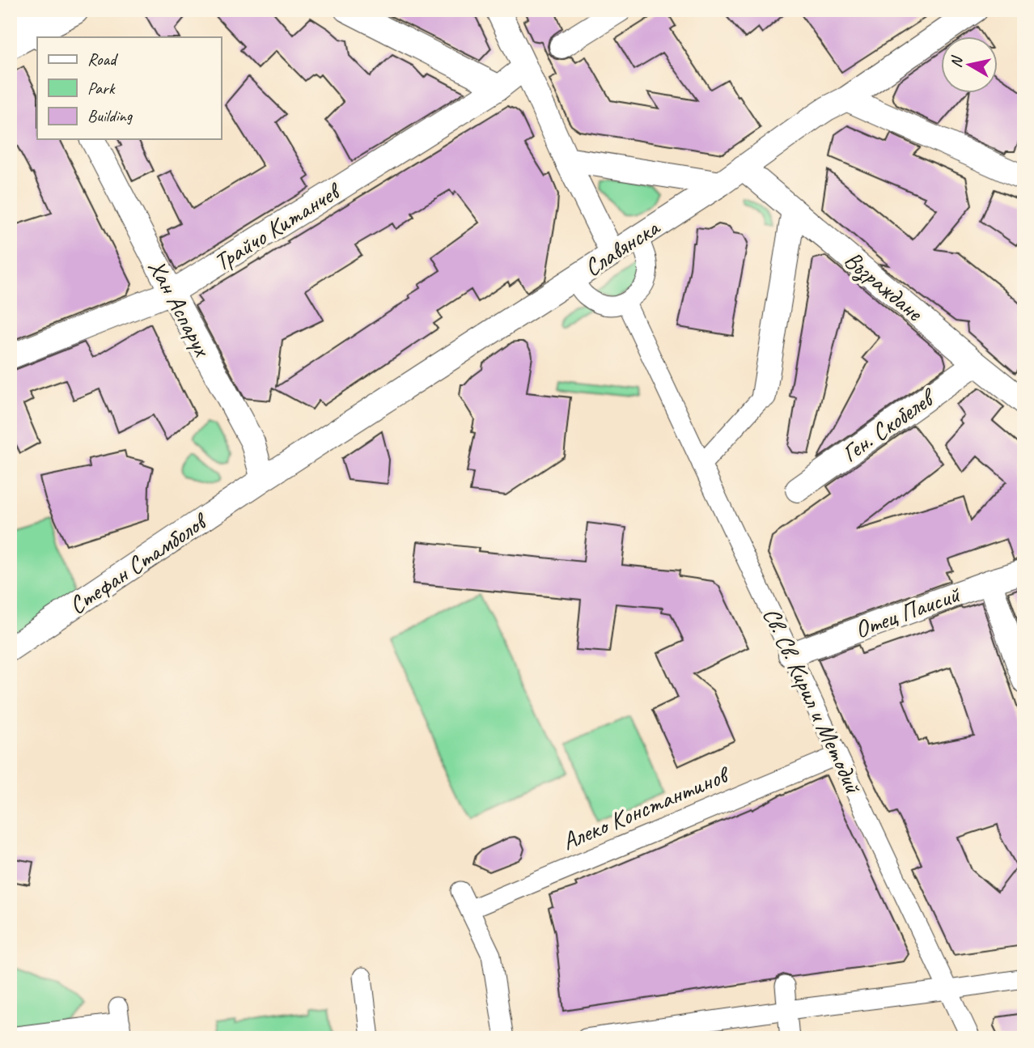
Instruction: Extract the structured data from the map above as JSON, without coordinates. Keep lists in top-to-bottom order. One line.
{"streets":{"street":["Трайчо Китанчев","Славянска","Възраждане","Хан Аспарух","Ген. Скобелев","Стефан Стамболов","Отец Паисий","Св. Св. Кирил и Методий","Алеко Константинов"]},"crossings":[["Трайчо Китанчев","Хан Аспарух"],["Славянска","Възраждане"],["Славянска","Хан Аспарух"],["Славянска","Стефан Стамболов"],["Възраждане","Ген. Скобелев"],["Хан Аспарух","Стефан Стамболов"],["Отец Паисий","Св. Св. Кирил и Методий"],["Св. Св. Кирил и Методий","Алеко Константинов"]],"legend":["Road","Park","Building"],"north":"left"}
